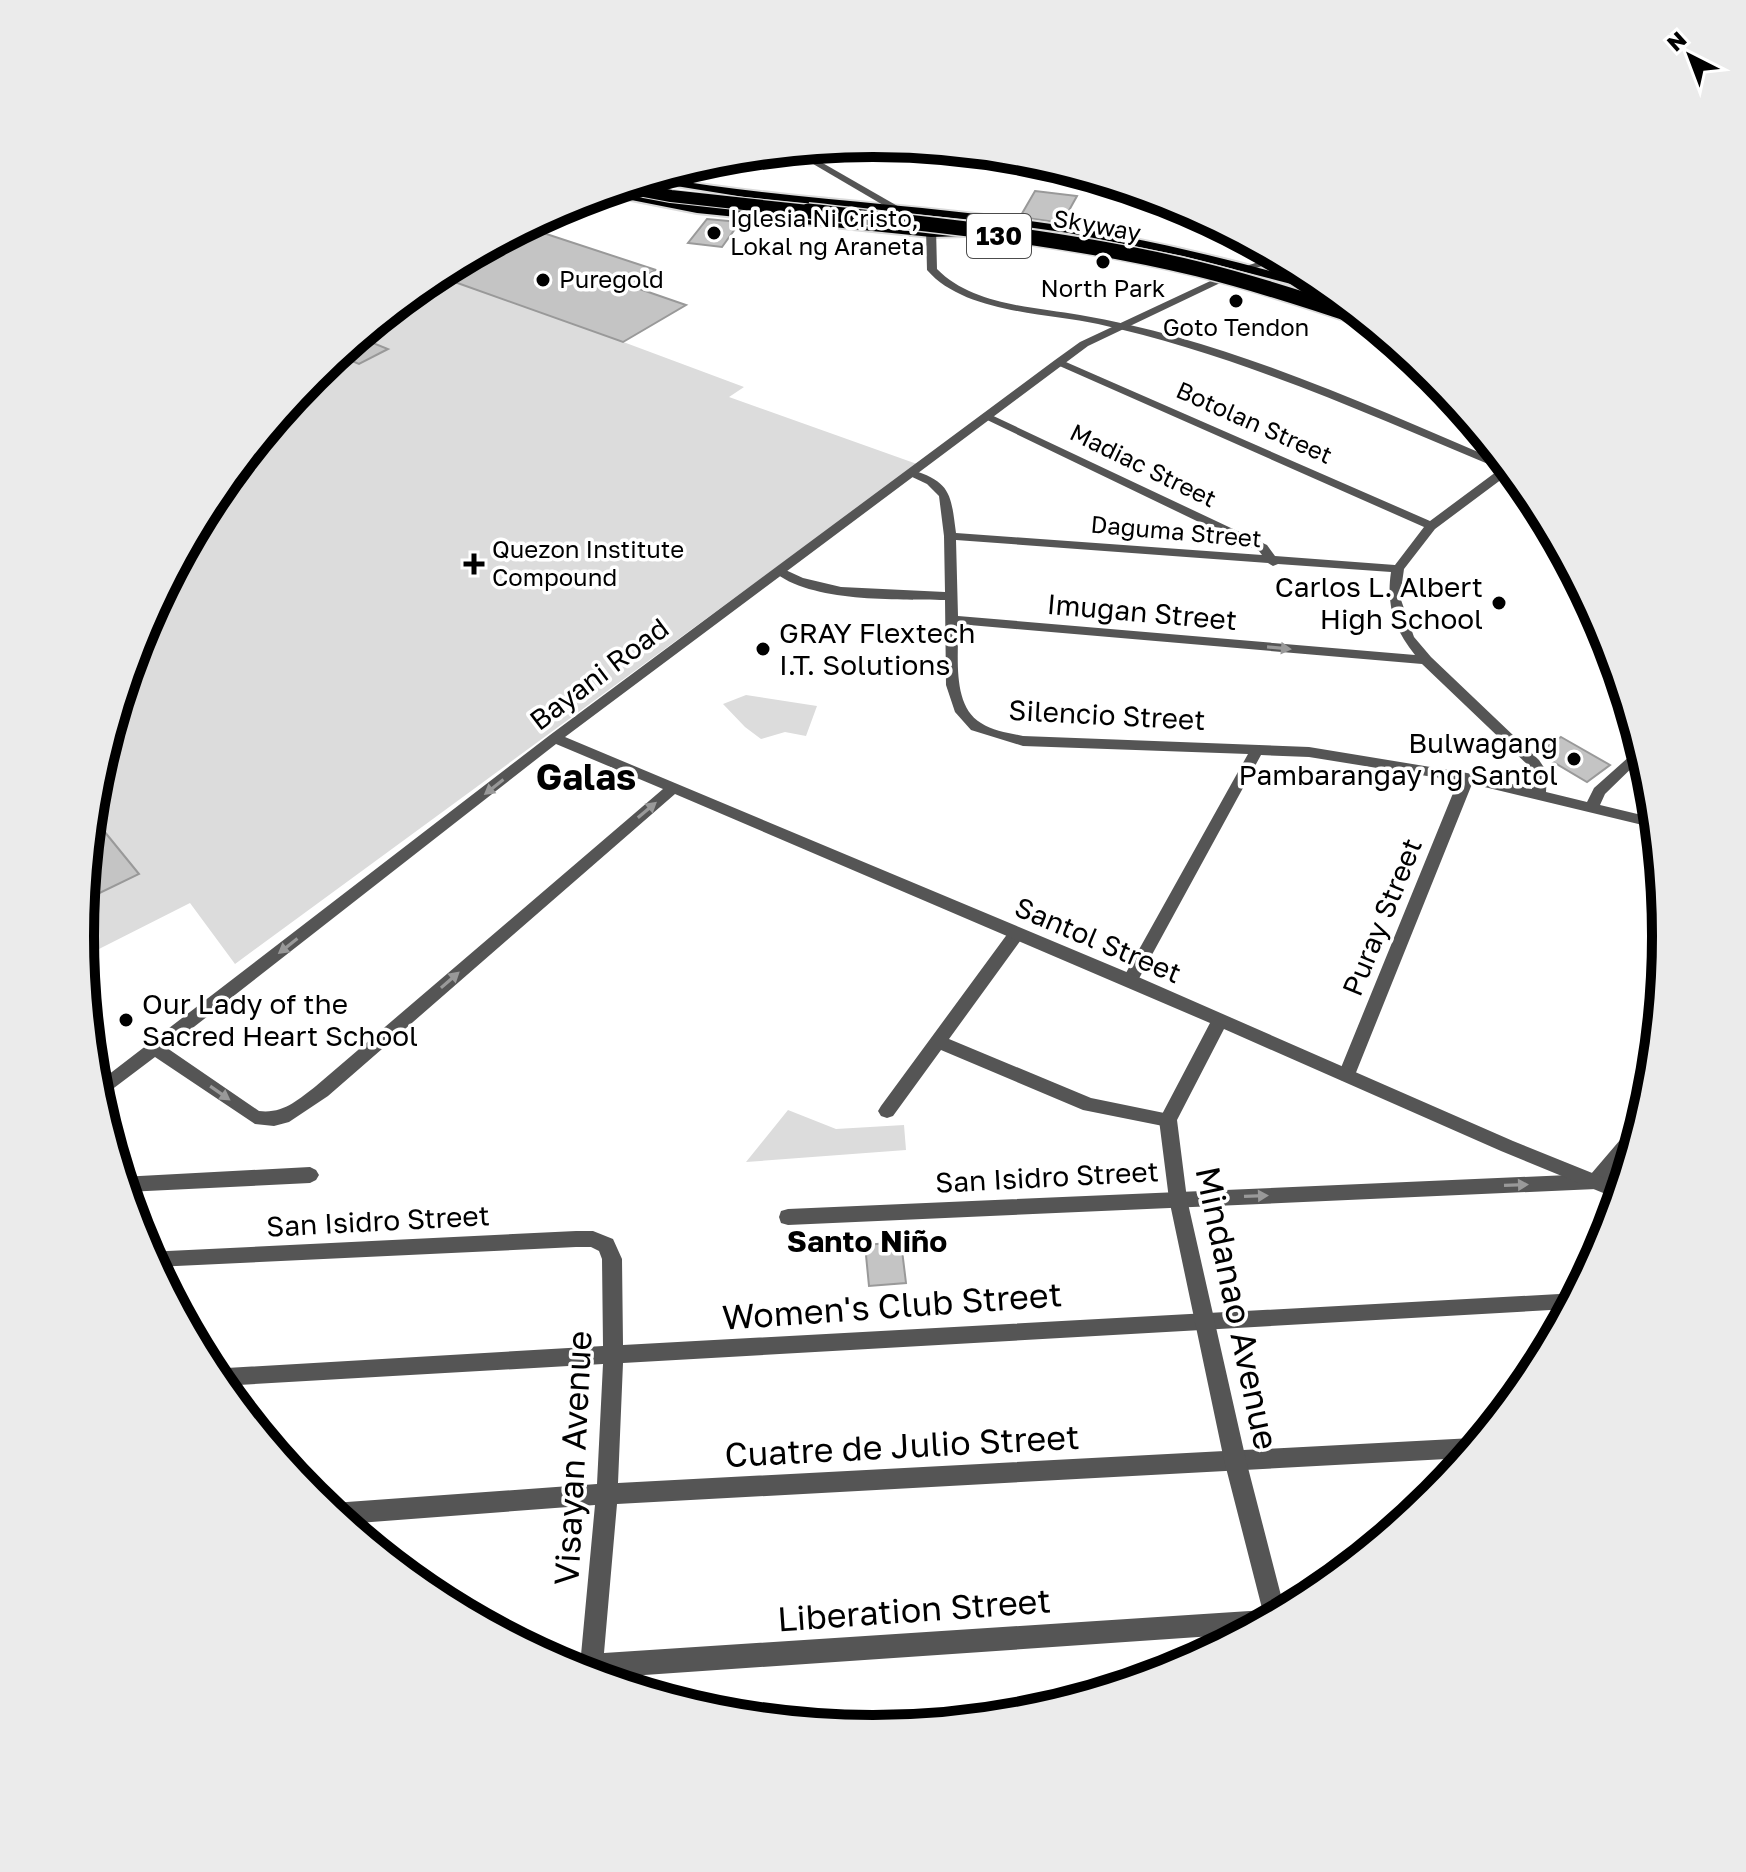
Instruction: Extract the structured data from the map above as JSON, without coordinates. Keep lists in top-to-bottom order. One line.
{"streets":{"highway":["Skyway"],"main road":["130"],"street":["Botolan Street","Madiac Street","Daguma Street","Imugan Street","Bayani Road","Silencio Street","Puray Street","Santol Street","San Isidro Street","Women's Club Street","Mindanao Avenue","Cuatre de Julio Street","Visayan Avenue","Liberation Street"]},"crossings":[["130","Bayani Road"],["Botolan Street","Bayani Road"],["Madiac Street","Daguma Street"],["Madiac Street","Bayani Road"],["Daguma Street","Silencio Street"],["Imugan Street","Silencio Street"],["Bayani Road","Silencio Street"],["Bayani Road","Santol Street"],["Silencio Street","Puray Street"],["Puray Street","Santol Street"],["Santol Street","San Isidro Street"],["San Isidro Street","Mindanao Avenue"],["San Isidro Street","Visayan Avenue"],["Women's Club Street","Mindanao Avenue"],["Women's Club Street","Visayan Avenue"],["Mindanao Avenue","Cuatre de Julio Street"],["Cuatre de Julio Street","Visayan Avenue"]],"one_way":["Imugan Street","Bayani Road"],"districts":["Galas","Santo Niño"],"places":{"other":["Iglesia Ni Cristo, Lokal ng Araneta","North Park","Puregold","Goto Tendon","Carlos L. Albert High School","GRAY Flextech I.T. Solutions","Bulwagang Pambarangay ng Santol","Our Lady of the Sacred Heart School"],"health":["Quezon Institute Compound"]},"north":"top left"}
